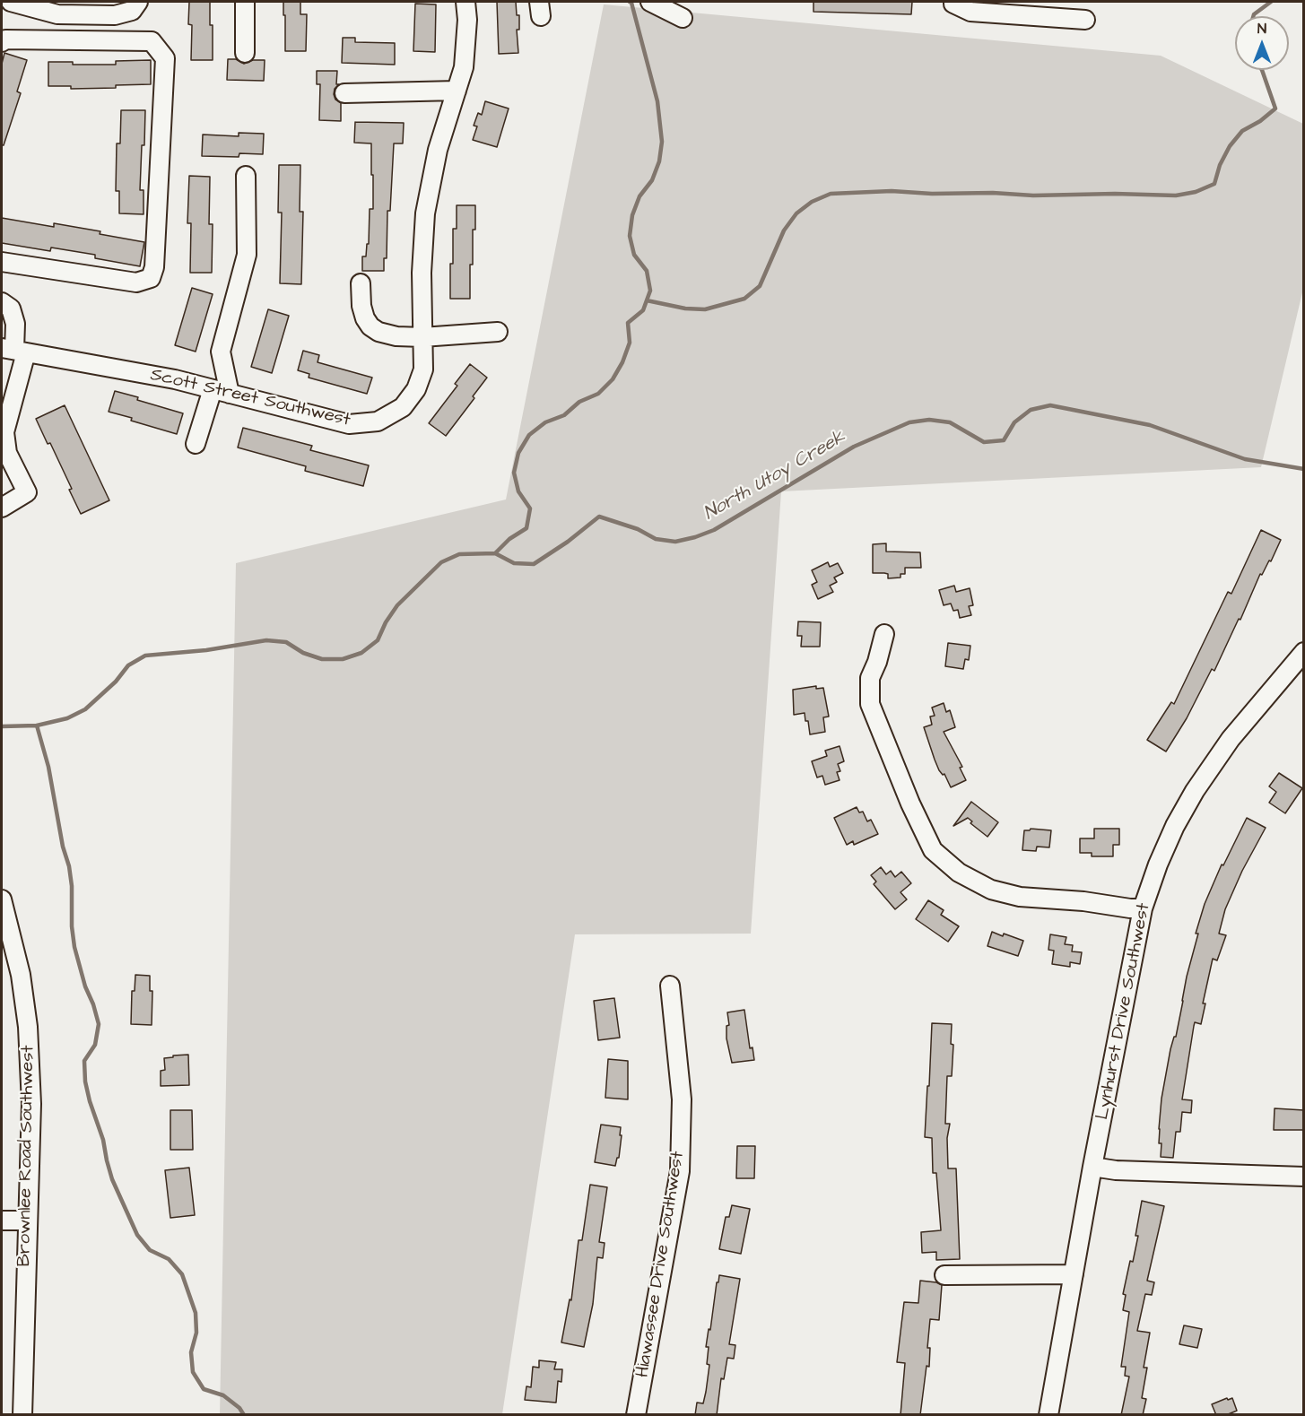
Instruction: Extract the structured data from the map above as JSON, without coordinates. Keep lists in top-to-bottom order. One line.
{"streets":{"street":["Scott Street Southwest","Lynhurst Drive Southwest","Brownlee Road Southwest","Hiawassee Drive Southwest"]},"water":["North Utoy Creek"],"north":"top"}
